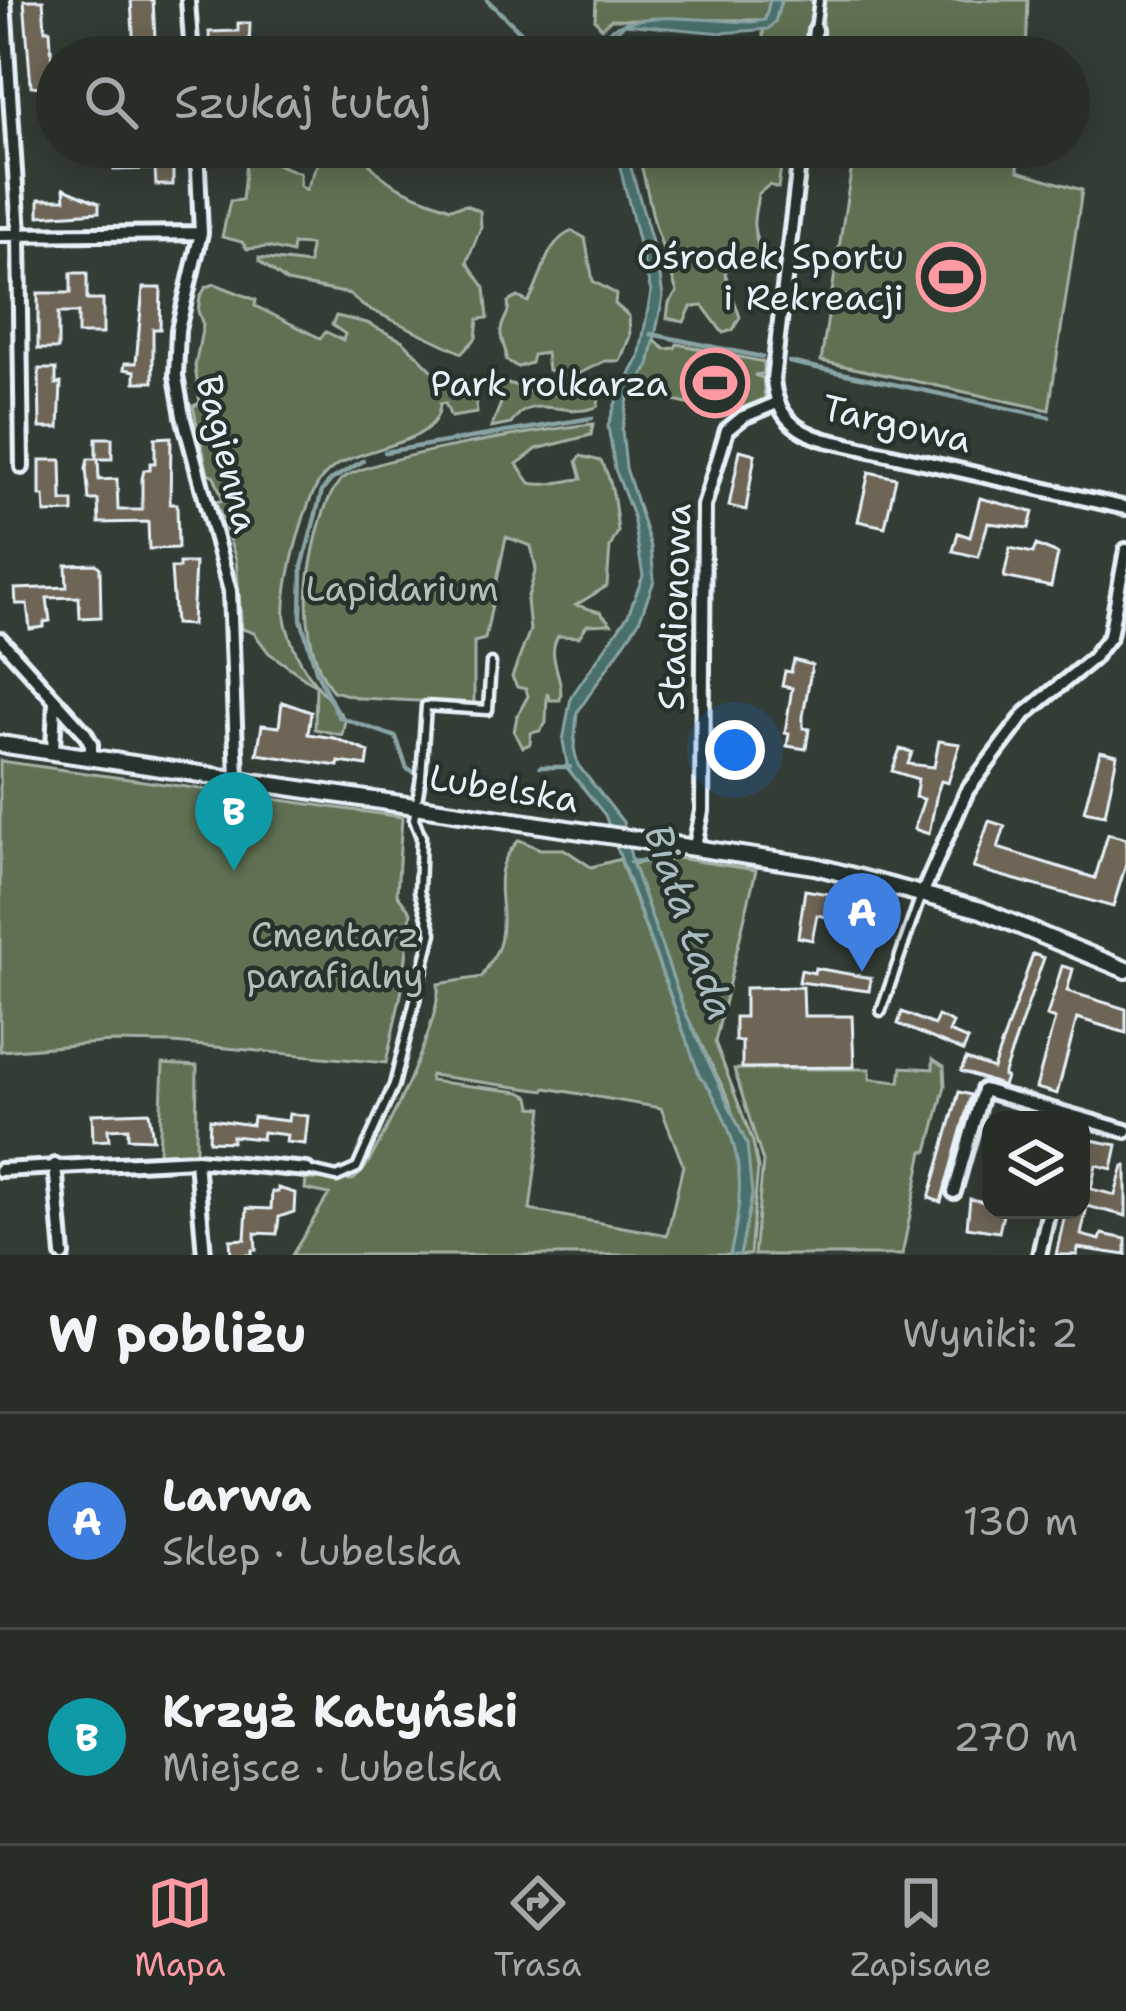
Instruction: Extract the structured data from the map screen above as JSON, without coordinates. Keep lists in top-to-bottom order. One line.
{"streets":{"street":["Targowa","Bagienna","Stadionowa","Lubelska"]},"crossings":[["Targowa","Stadionowa"],["Bagienna","Lubelska"],["Stadionowa","Lubelska"]],"water":["Biała Łada"],"parks":["Lapidarium","Cmentarz parafialny"],"places":{"sports":["Ośrodek Sportu i Rekreacji","Park rolkarza"]},"page":{"search":"Szukaj tutaj","pins":["B","A"],"heading":["W pobliżu","Wyniki: 2"],"list":[{"mark":"A","name":"Larwa","note":"Sklep · Lubelska","value":"130 m"},{"mark":"B","name":"Krzyż Katyński","note":"Miejsce · Lubelska","value":"270 m"}],"nav":["Mapa","Trasa","Zapisane"]}}
